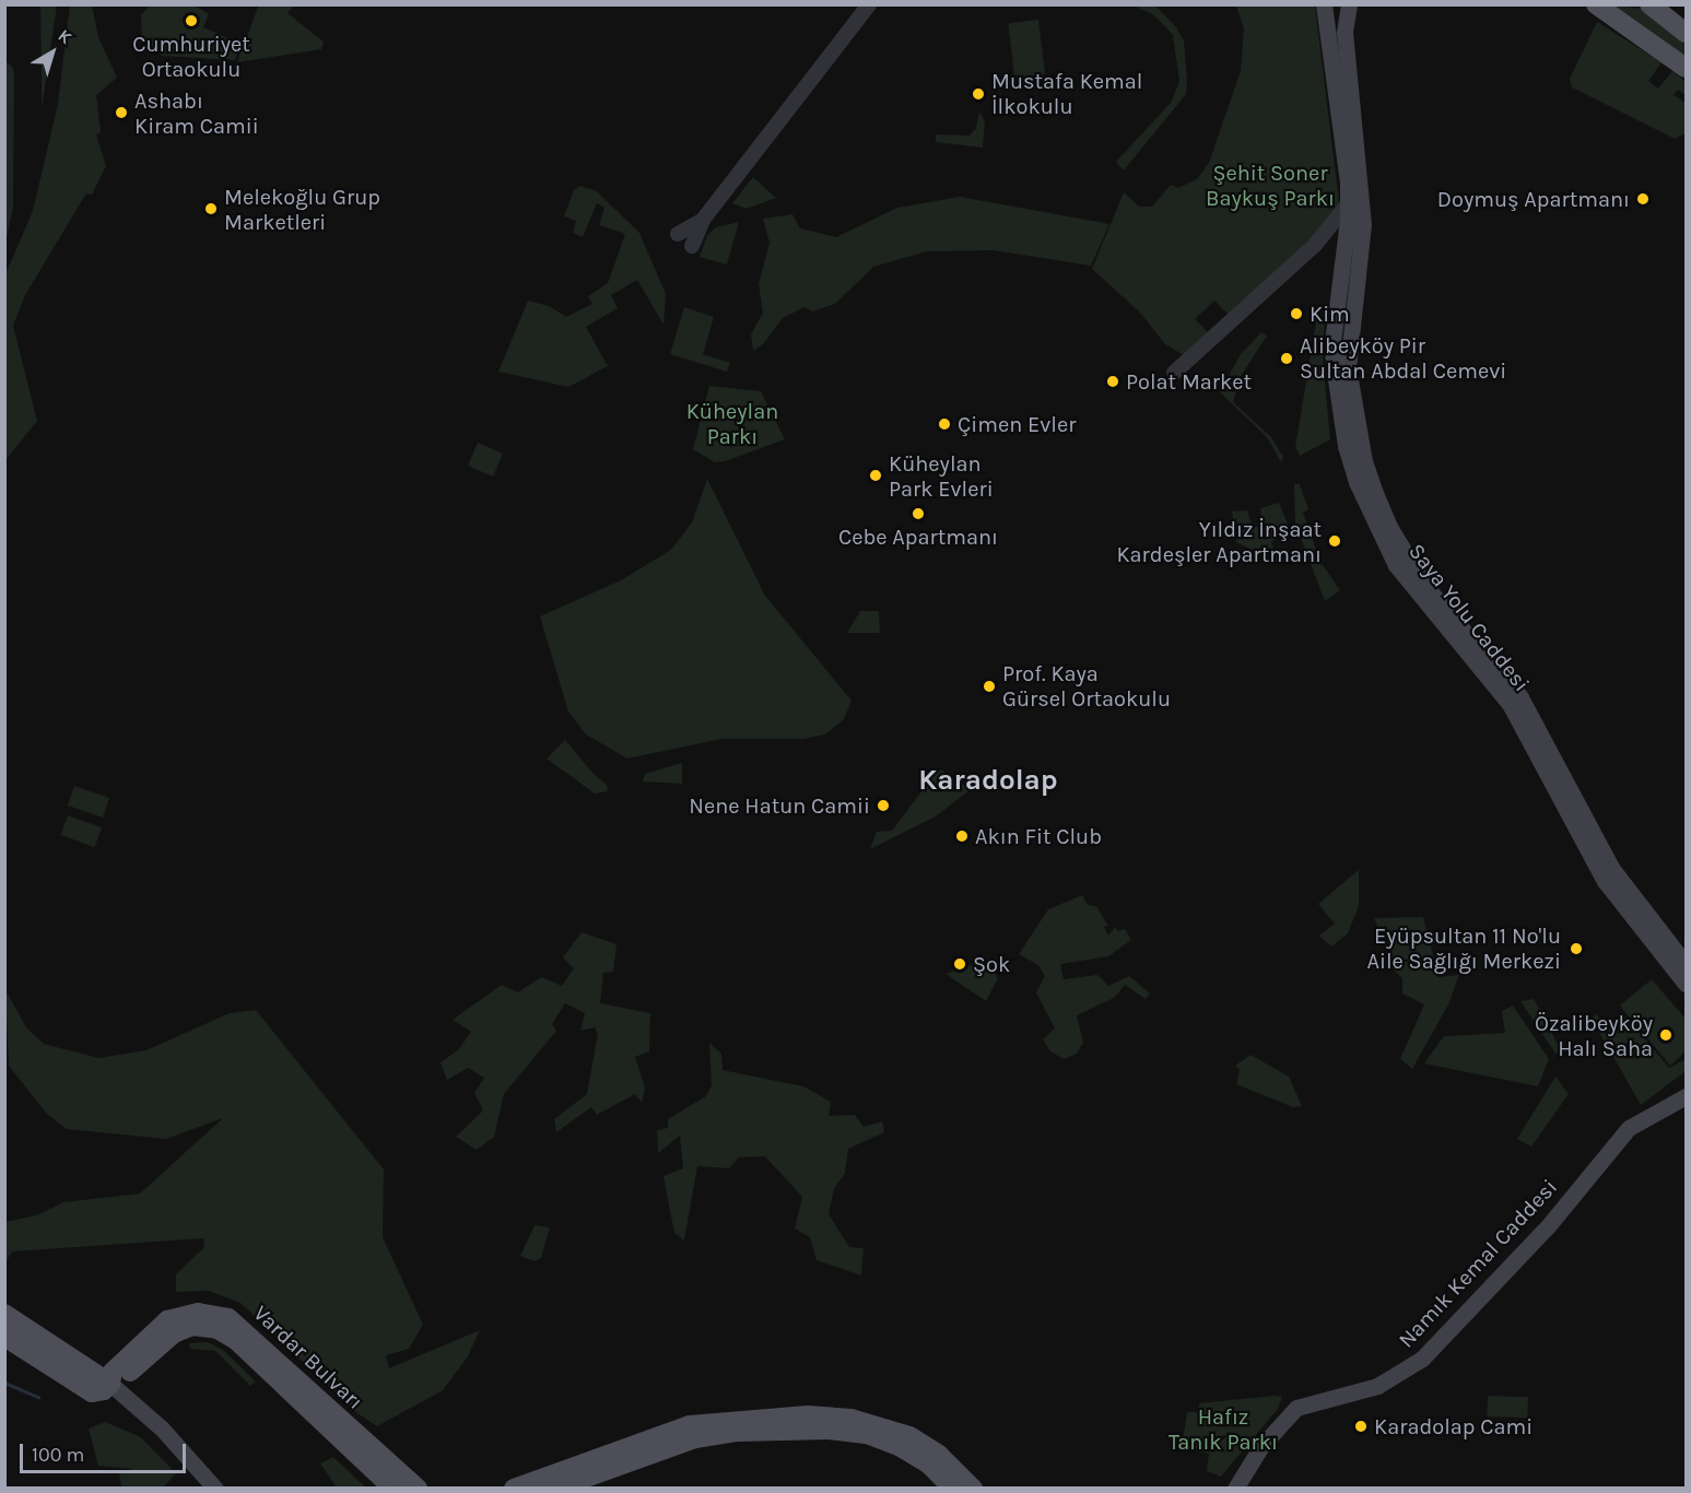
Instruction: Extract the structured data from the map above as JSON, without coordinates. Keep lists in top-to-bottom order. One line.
{"streets":{"main road":["Saya Yolu Caddesi","Namık Kemal Caddesi","Vardar Bulvarı"]},"districts":["Karadolap"],"parks":["Şehit Soner Baykuş Parkı","Küheylan Parkı","Hafız Tanık Parkı"],"places":["Cumhuriyet Ortaokulu","Mustafa Kemal İlkokulu","Ashabı Kiram Camii","Doymuş Apartmanı","Melekoğlu Grup Marketleri","Kim","Alibeyköy Pir Sultan Abdal Cemevi","Polat Market","Çimen Evler","Küheylan Park Evleri","Cebe Apartmanı","Yıldız İnşaat Kardeşler Apartmanı","Prof. Kaya Gürsel Ortaokulu","Nene Hatun Camii","Akın Fit Club","Eyüpsultan 11 No'lu Aile Sağlığı Merkezi","Şok","Özalibeyköy Halı Saha","Karadolap Cami"],"scale_bar":"100 m","north":"top right"}
